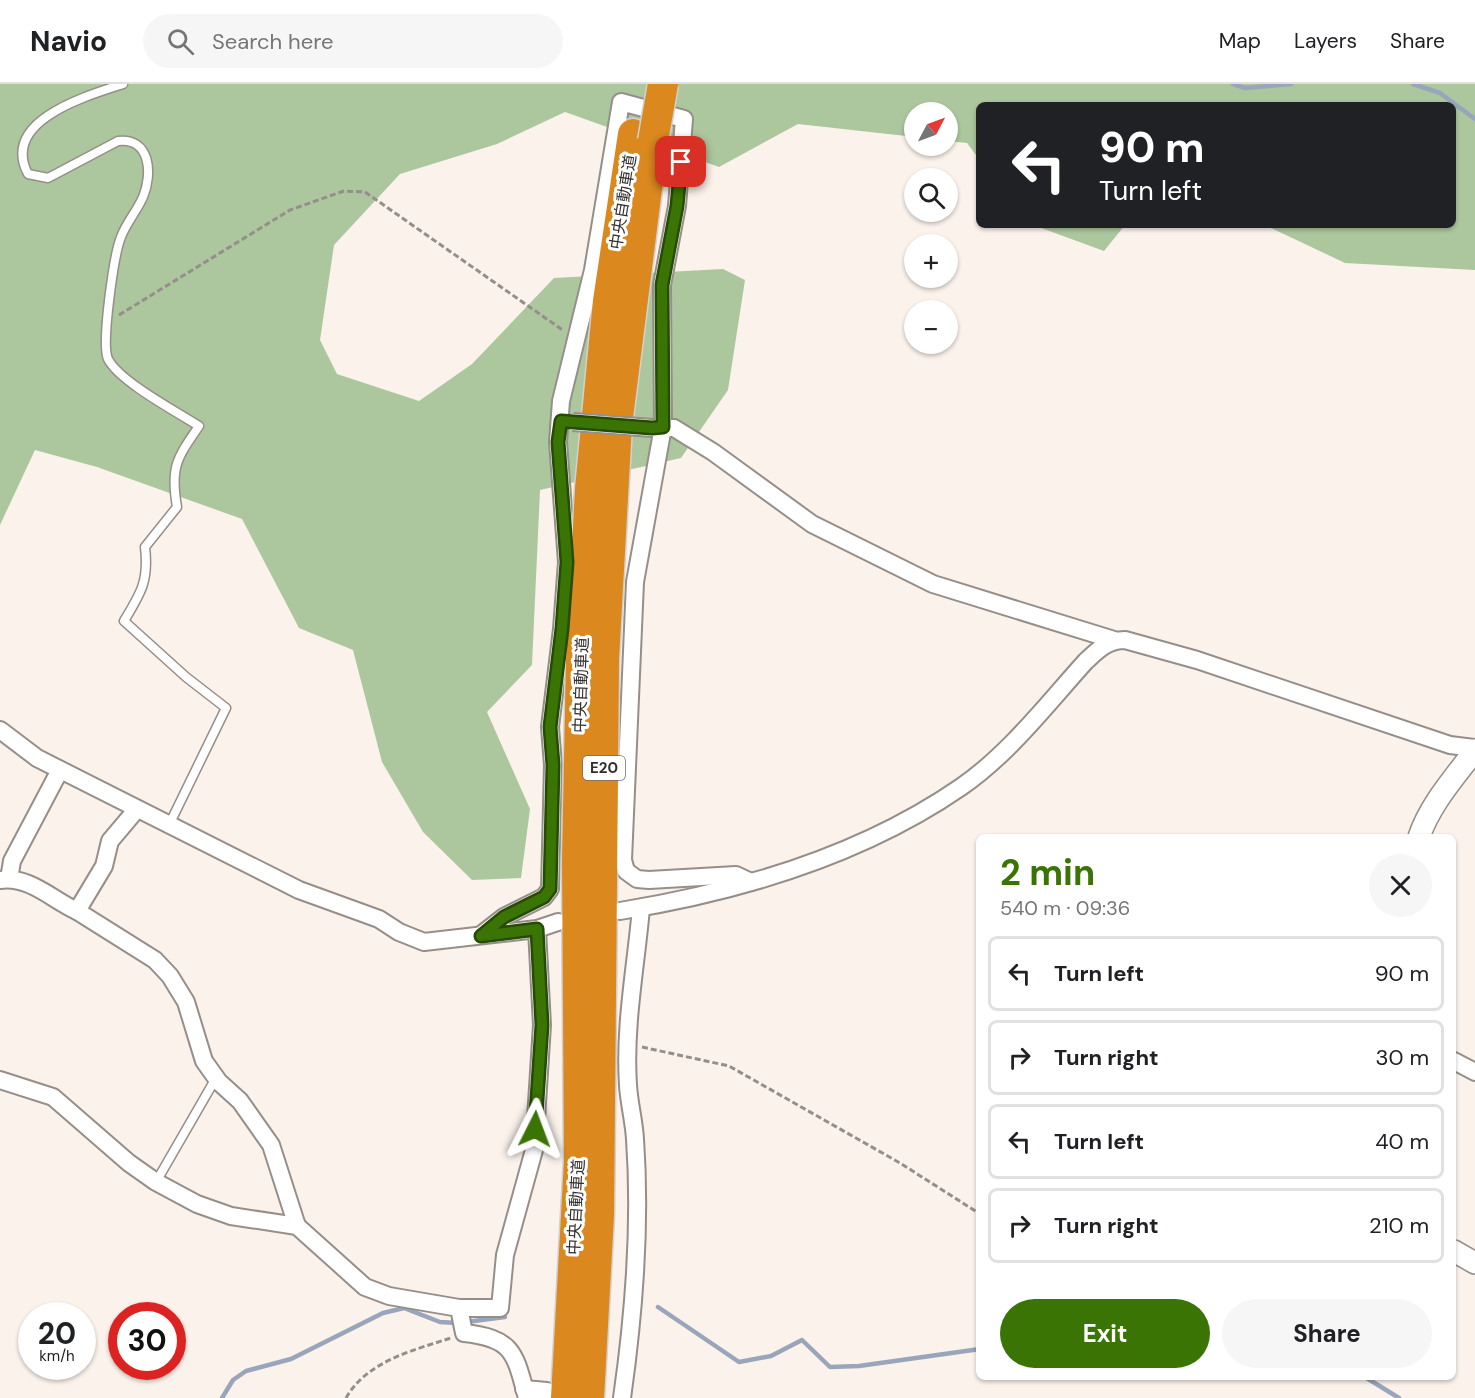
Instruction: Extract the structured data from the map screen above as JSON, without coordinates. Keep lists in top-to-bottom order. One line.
{"streets":{"highway":["中央自動車道","E20"]},"north":"top right","page":{"header":"Navio","search":"Search here","nav":["Map","Layers","Share"],"map_buttons":["+","−"],"turn":["90 m","Turn left"],"heading":["2 min","540 m · 09:36"],"list":[{"name":"Turn left","value":"90 m"},{"name":"Turn right","value":"30 m"},{"name":"Turn left","value":"40 m"},{"name":"Turn right","value":"210 m"}],"buttons":["Exit","Share"],"speed":"20 km/h","limit":"30"}}
